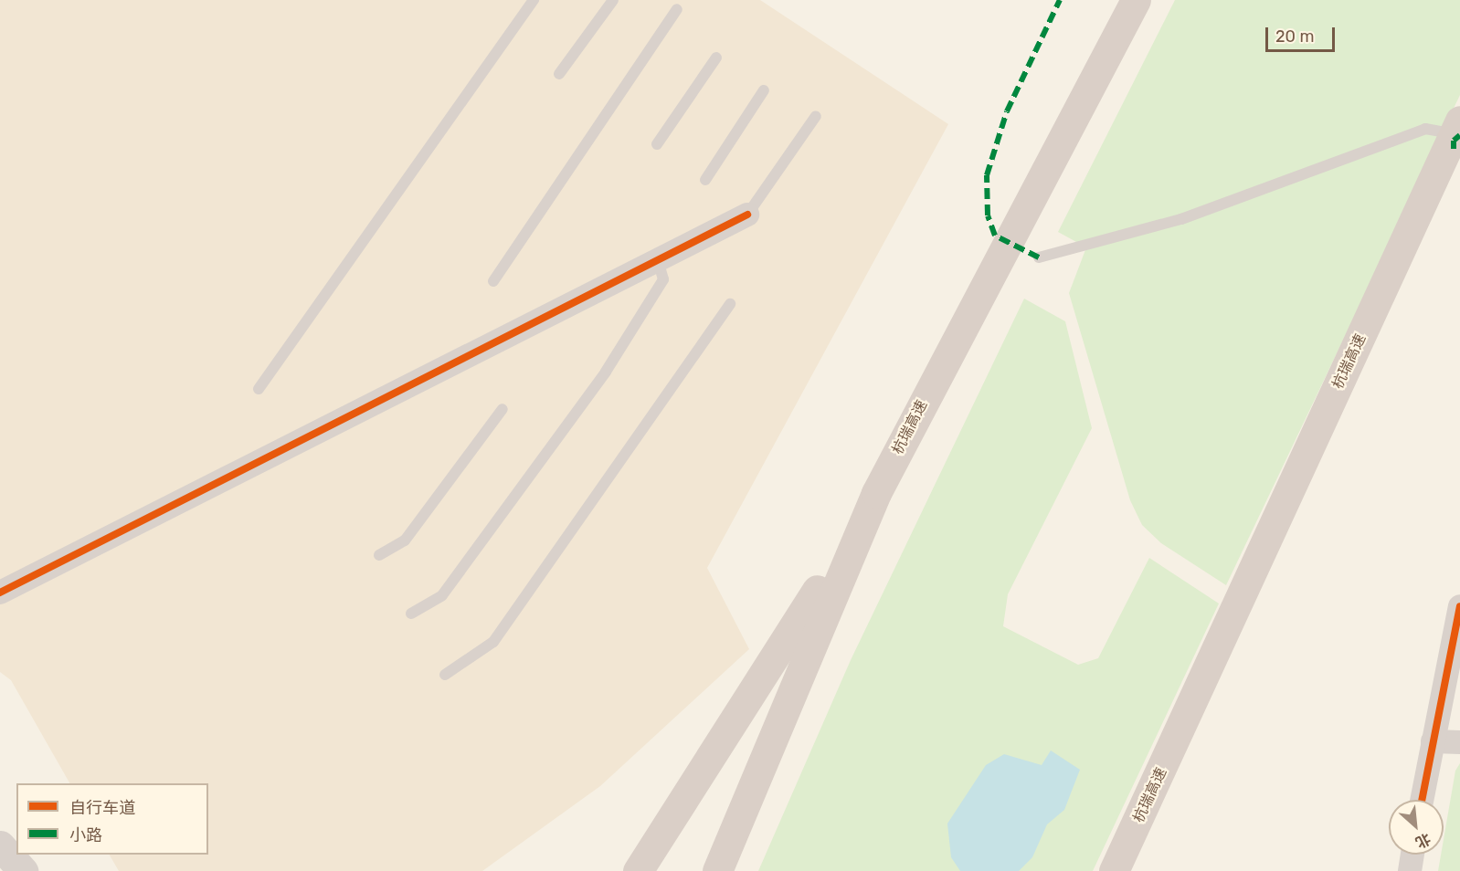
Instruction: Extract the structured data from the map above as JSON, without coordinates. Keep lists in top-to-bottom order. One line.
{"streets":{"highway":["杭瑞高速"]},"legend":["自行车道","小路"],"scale_bar":"20 m","north":"bottom right"}
